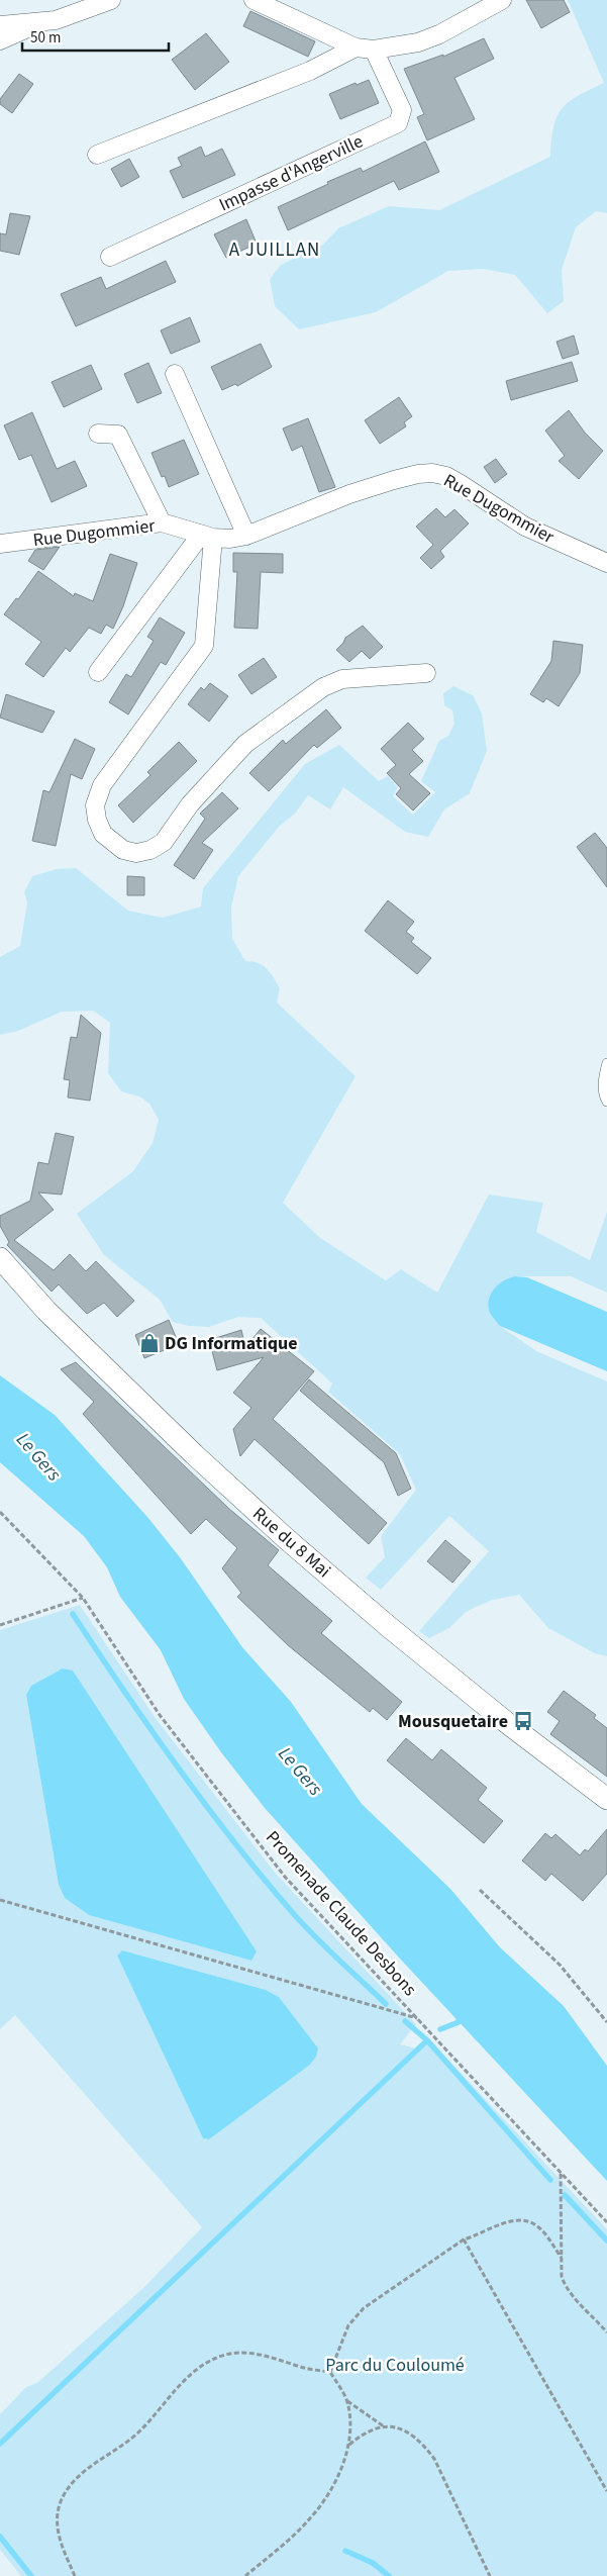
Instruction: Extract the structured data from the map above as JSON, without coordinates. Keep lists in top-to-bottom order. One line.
{"streets":{"street":["Impasse d'Angerville","Rue Dugommier","Rue du 8 Mai"],"path":["Promenade Claude Desbons"]},"districts":["A JUILLAN"],"water":["Le Gers"],"parks":["Parc du Couloumé"],"places":{"shop":["DG Informatique"],"bus stop":["Mousquetaire"]},"scale_bar":"50 m"}
